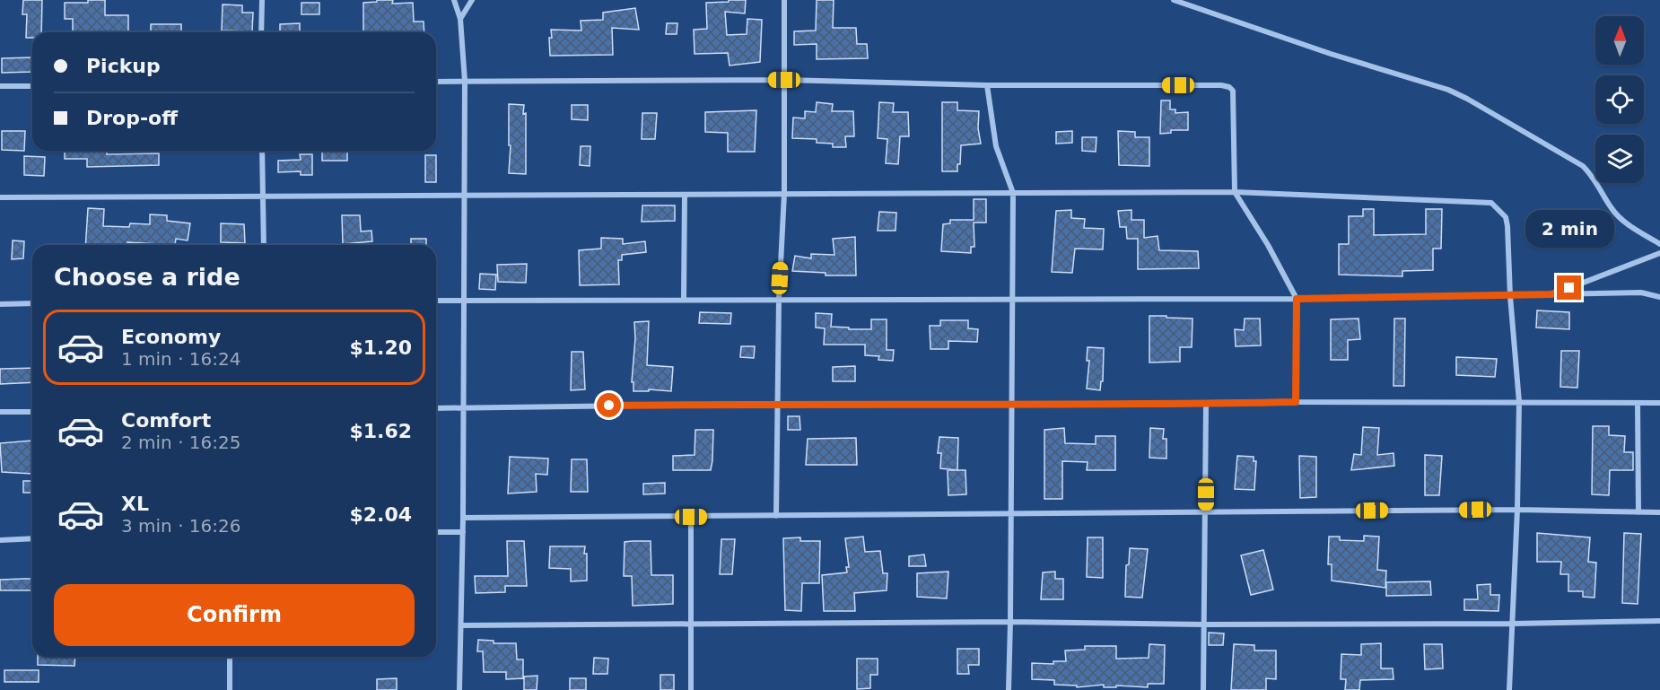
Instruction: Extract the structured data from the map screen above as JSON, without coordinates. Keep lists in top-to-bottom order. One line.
{"north":"top","page":{"banner":["Pickup","Drop-off"],"bubble":"2 min","heading":"Choose a ride","list":[{"name":"Economy","note":"1 min · 16:24","value":"$1.20"},{"name":"Comfort","note":"2 min · 16:25","value":"$1.62"},{"name":"XL","note":"3 min · 16:26","value":"$2.04"}],"buttons":"Confirm"}}
